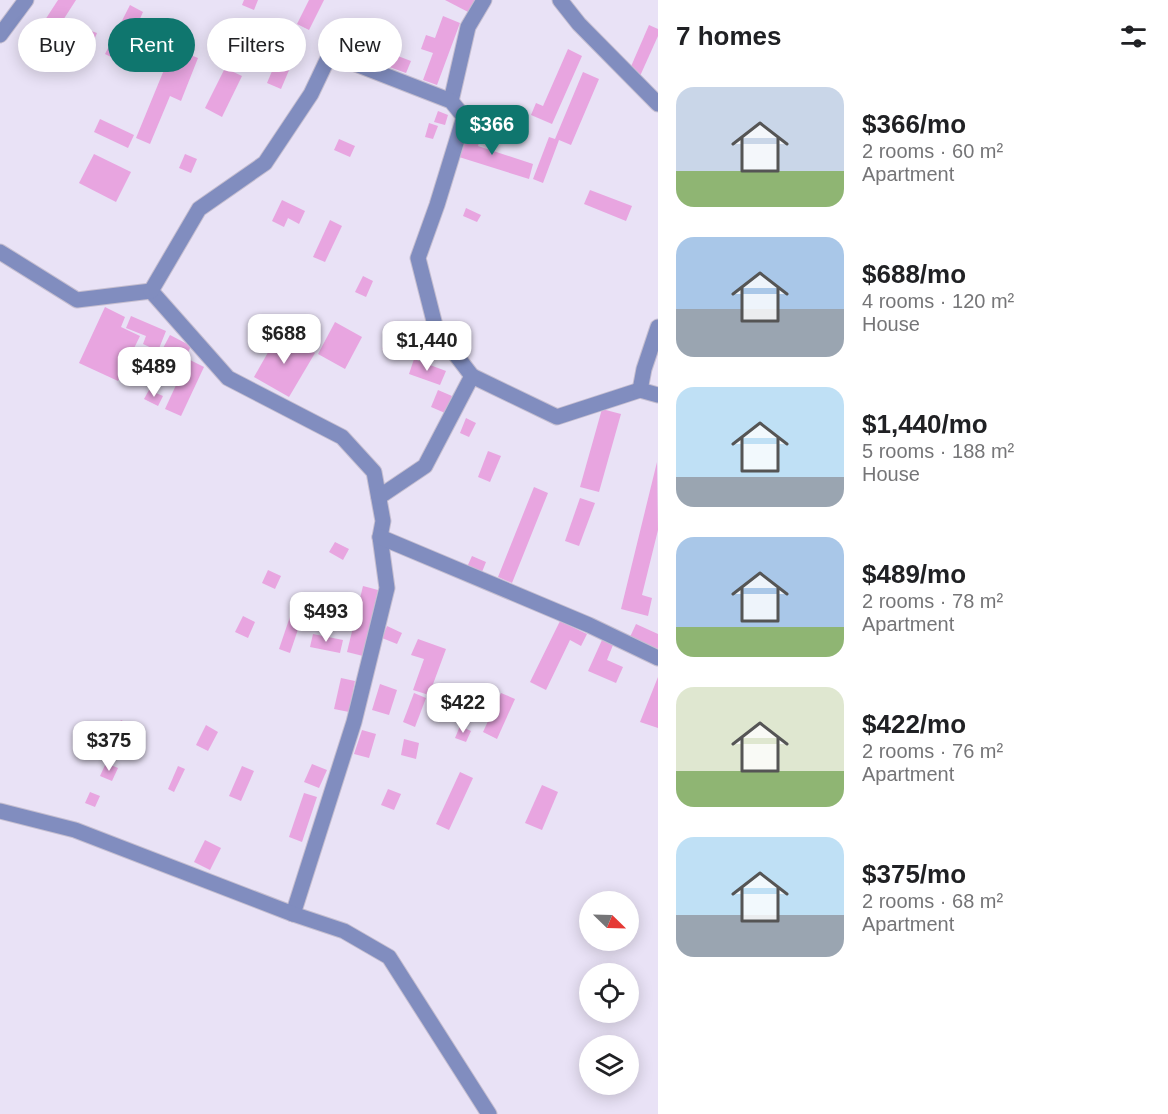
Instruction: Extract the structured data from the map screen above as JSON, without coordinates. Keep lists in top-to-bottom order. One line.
{"north":"bottom right","page":{"heading":"7 homes","chip":["Buy","Rent","Filters","New"],"list":[{"name":"$366/mo","note":"2 rooms · 60 m² · Apartment"},{"name":"$688/mo","note":"4 rooms · 120 m² · House"},{"name":"$1,440/mo","note":"5 rooms · 188 m² · House"},{"name":"$489/mo","note":"2 rooms · 78 m² · Apartment"},{"name":"$422/mo","note":"2 rooms · 76 m² · Apartment"},{"name":"$375/mo","note":"2 rooms · 68 m² · Apartment"}],"price":["$366","$688","$1,440","$489","$493","$422","$375"]}}
